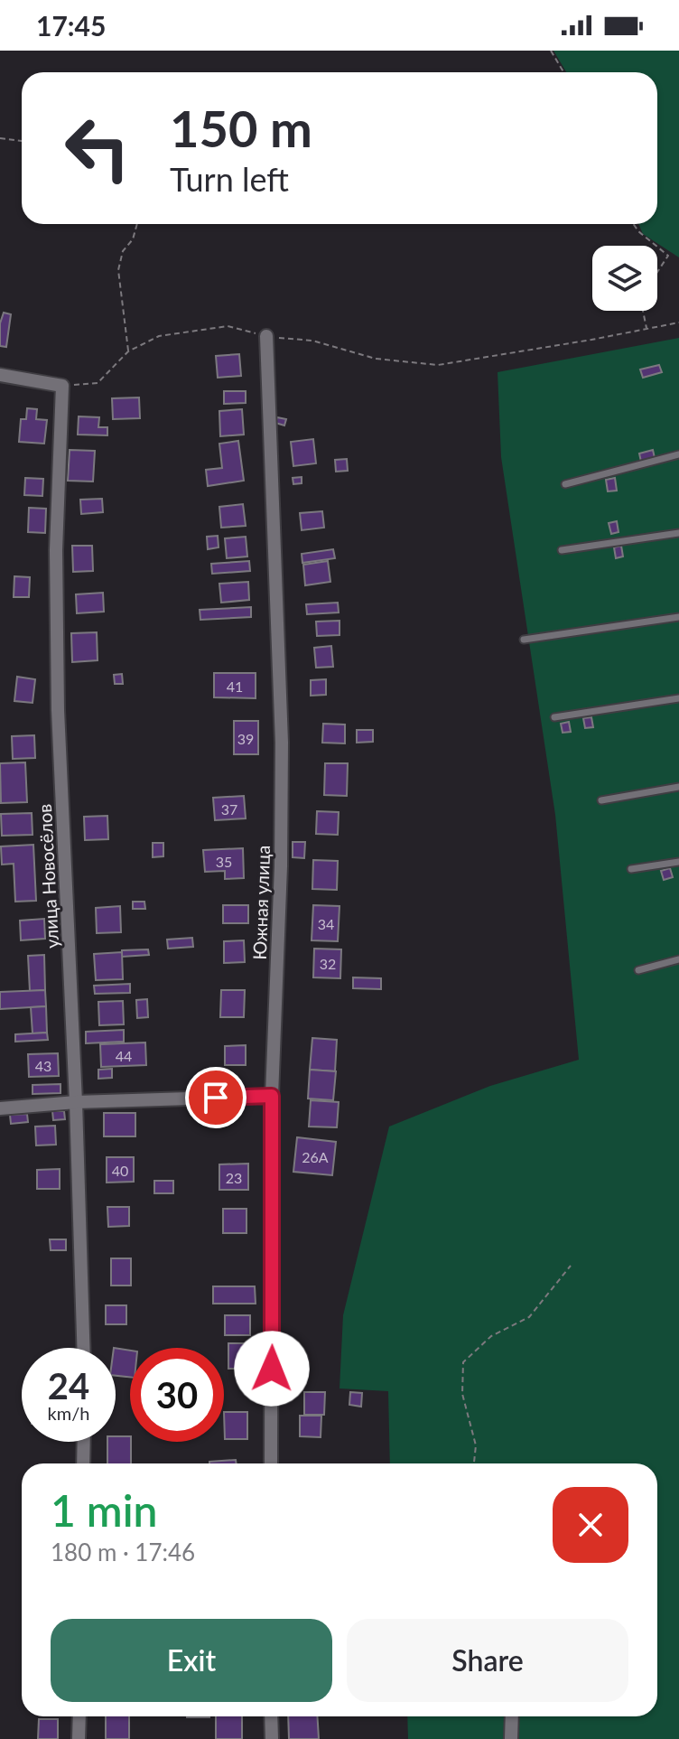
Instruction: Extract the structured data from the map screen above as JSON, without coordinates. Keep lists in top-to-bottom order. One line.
{"streets":{"street":["улица Новосёлов","Южная улица"]},"house_numbers":["41","39","37","35","34","32","44","43","26А","40","23"],"page":{"status":"17:45","turn":["150 m","Turn left"],"speed":"24 km/h","limit":"30","heading":["1 min","180 m · 17:46"],"buttons":["Exit","Share"]}}
